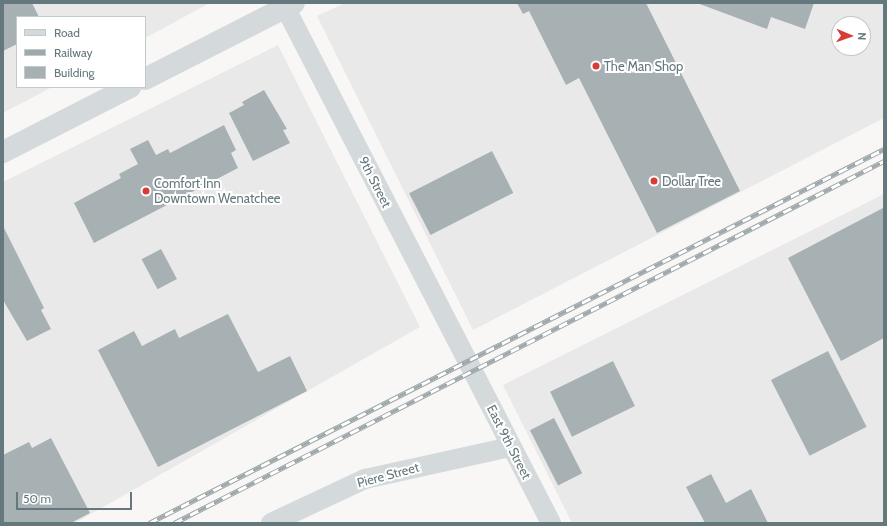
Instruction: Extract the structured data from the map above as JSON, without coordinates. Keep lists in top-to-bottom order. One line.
{"streets":{"street":["9th Street","East 9th Street","Piere Street"]},"crossings":[["9th Street","East 9th Street"],["East 9th Street","Piere Street"]],"places":["The Man Shop","Dollar Tree","Comfort Inn Downtown Wenatchee"],"legend":["Road","Railway","Building"],"scale_bar":"50 m","north":"right"}
